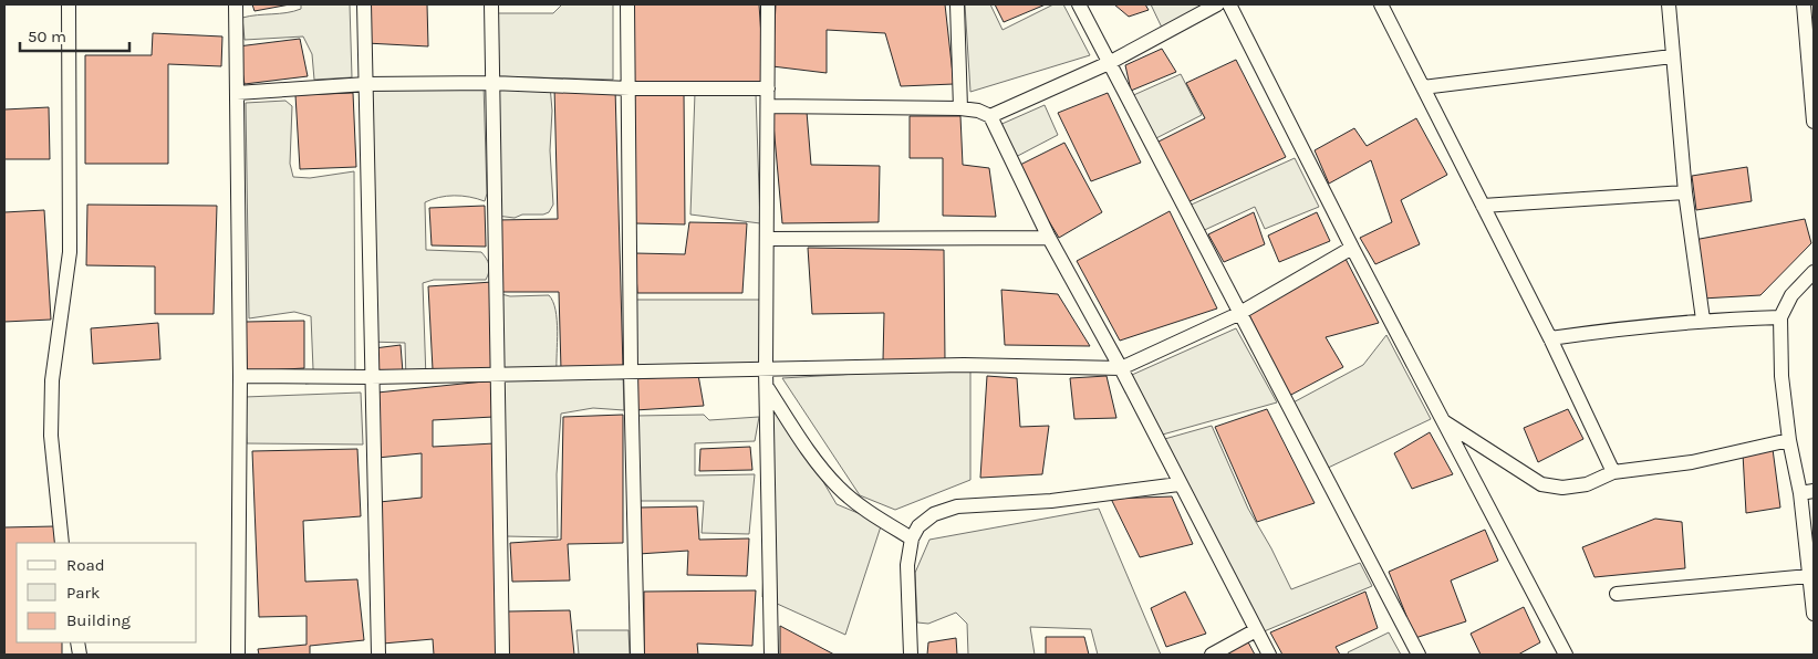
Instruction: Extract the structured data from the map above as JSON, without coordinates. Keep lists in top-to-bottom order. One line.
{"legend":["Road","Park","Building"],"scale_bar":"50 m"}
